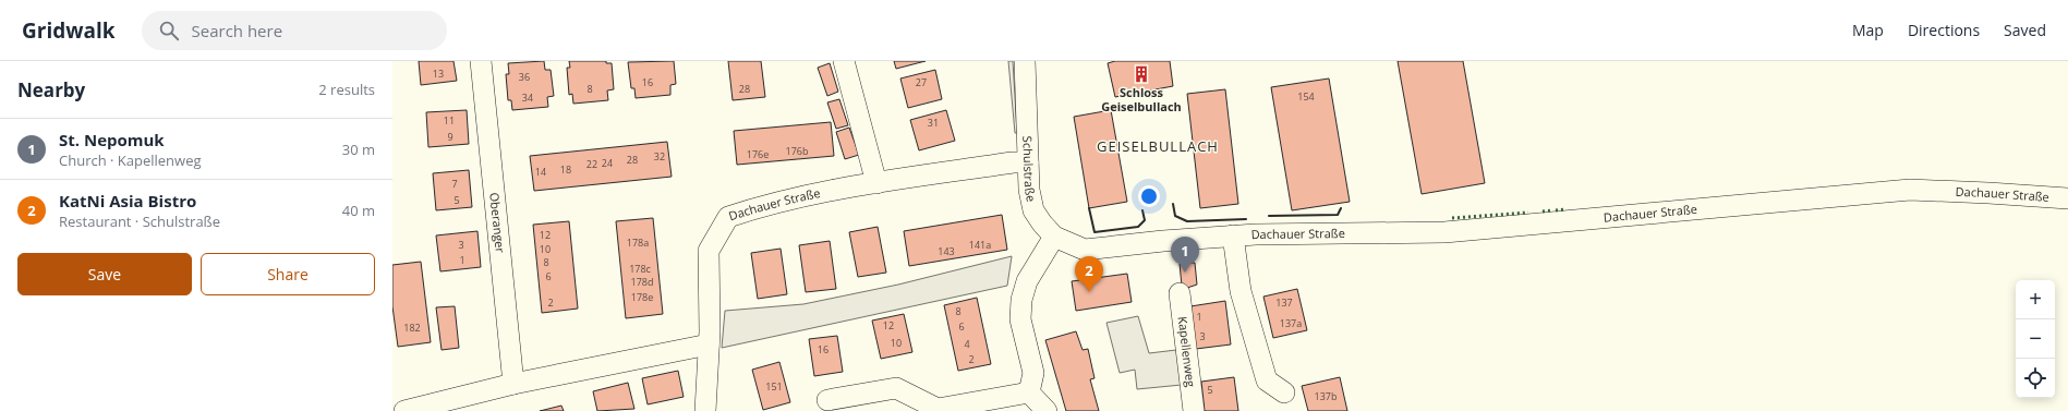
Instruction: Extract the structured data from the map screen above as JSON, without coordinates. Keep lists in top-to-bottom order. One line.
{"streets":{"street":["Schulstraße","Dachauer Straße","Oberanger","Kapellenweg"]},"crossings":[["Schulstraße","Dachauer Straße"]],"districts":["GEISELBULLACH"],"places":{"building":["Schloss Geiselbullach"]},"house_numbers":["13","36","16","27","8","28","154","34","11","31","9","176b","176e","32","28","24","22","18","14","7","5","12","178a","3","141a","10","143","1","8","178c","6","178d","178e","2","137","8","1","137a","12","6","182","3","10","4","16","2","151","5","137b"],"page":{"header":"Gridwalk","search":"Search here","nav":["Map","Directions","Saved"],"heading":["Nearby","2 results"],"list":[{"mark":"1","name":"St. Nepomuk","note":"Church · Kapellenweg","value":"30 m"},{"mark":"2","name":"KatNi Asia Bistro","note":"Restaurant · Schulstraße","value":"40 m"}],"pins":["1","2"],"buttons":["Save","Share"],"map_buttons":["+","−"]}}
